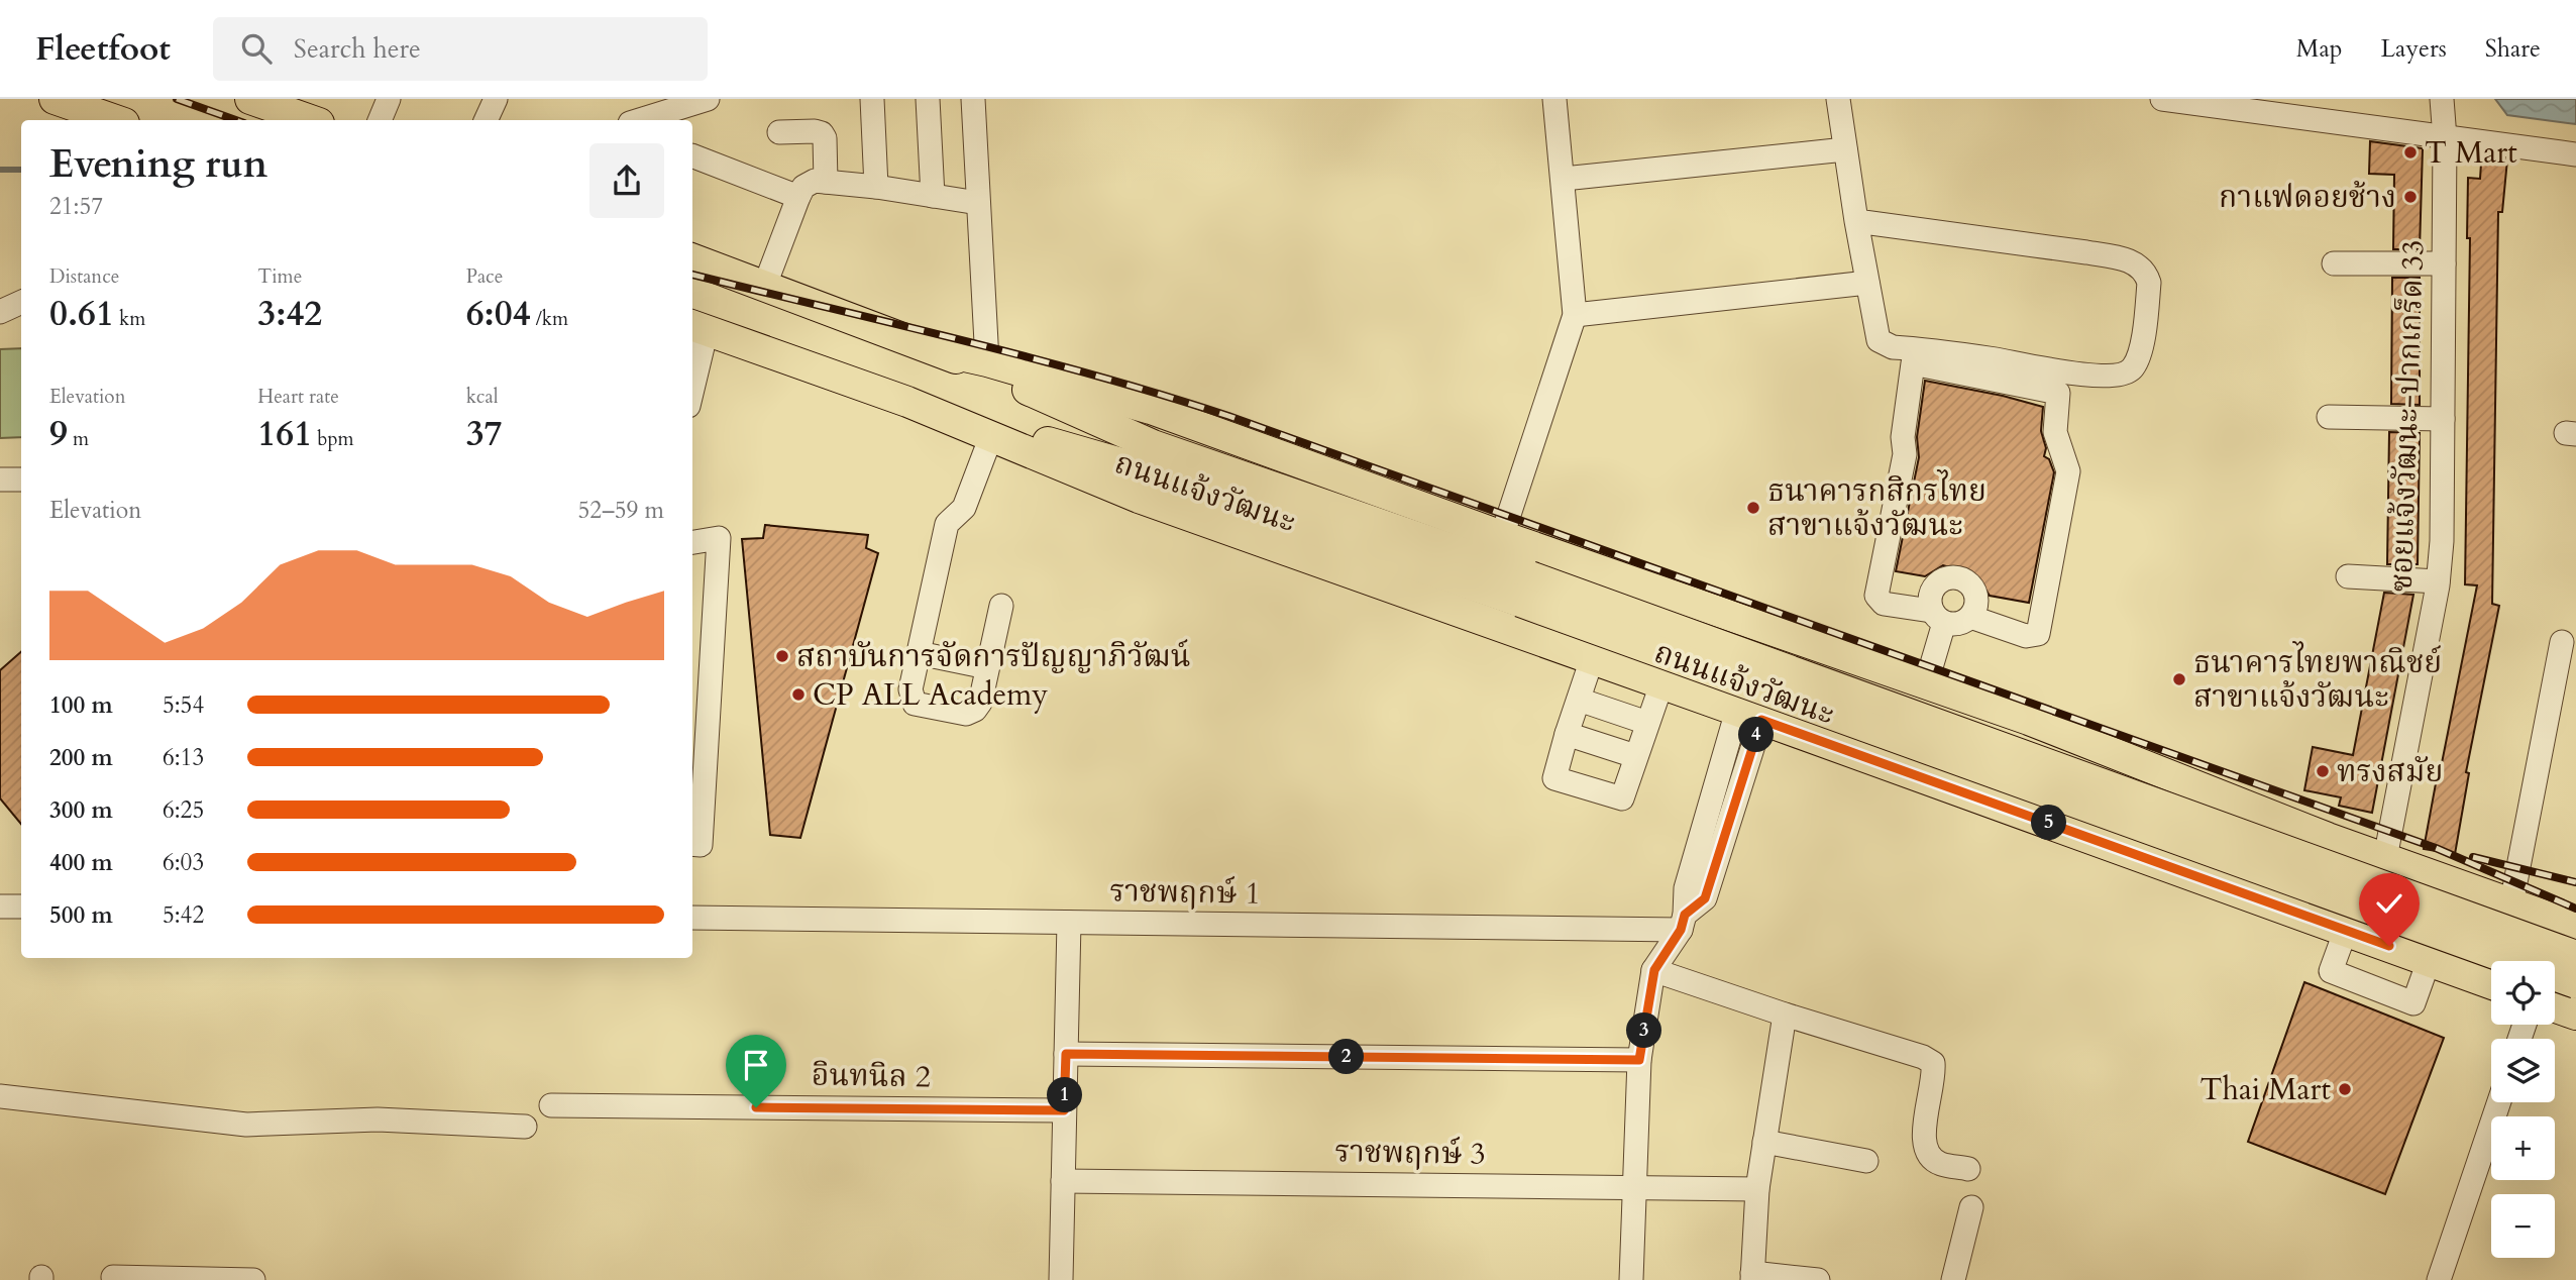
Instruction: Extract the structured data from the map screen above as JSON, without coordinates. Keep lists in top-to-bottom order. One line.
{"streets":{"main road":["ถนนแจ้งวัฒนะ"],"street":["ซอยแจ้งวัฒนะ-ปากเกร็ด 33","ราชพฤกษ์ 1","อินทนิล 2","ราชพฤกษ์ 3"]},"crossings":[["ซอยแจ้งวัฒนะ-ปากเกร็ด 33","ถนนแจ้งวัฒนะ"]],"places":["T Mart","กาแฟดอยช้าง","ธนาคารกสิกรไทย สาขาแจ้งวัฒนะ","สถาบันการจัดการปัญญาภิวัฒน์","ธนาคารไทยพาณิชย์ สาขาแจ้งวัฒนะ","CP ALL Academy","ทรงสมัย","Thai Mart"],"page":{"header":"Fleetfoot","search":"Search here","nav":["Map","Layers","Share"],"heading":["Evening run","21:57"],"stats":[["Distance","0.61 km"],["Time","3:42"],["Pace","6:04 /km"],["Elevation","9 m"],["Heart rate","161 bpm"],["kcal","37"]],"chart":["Elevation","52–59 m"],"list":[{"name":"100 m","note":"5:54"},{"name":"200 m","note":"6:13"},{"name":"300 m","note":"6:25"},{"name":"400 m","note":"6:03"},{"name":"500 m","note":"5:42"}],"pins":["4","5","3","2","1"],"map_buttons":["+","−"]}}
